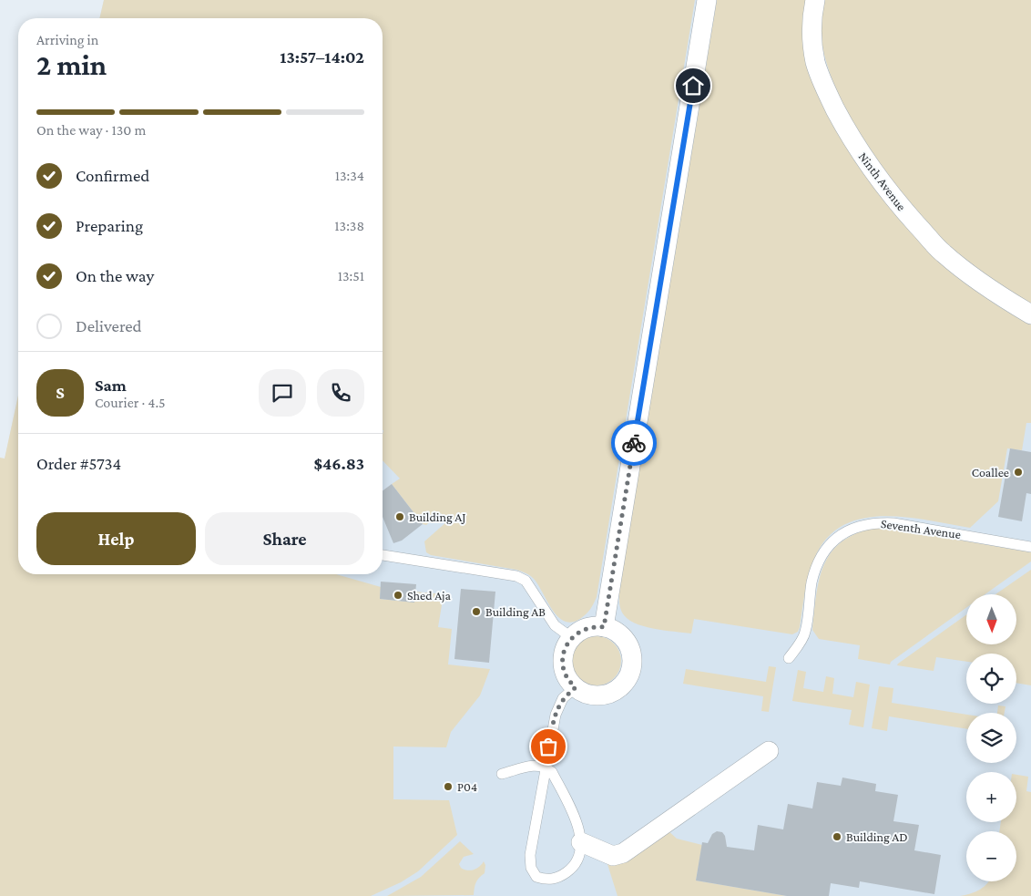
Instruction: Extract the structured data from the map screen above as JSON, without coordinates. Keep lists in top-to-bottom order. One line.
{"streets":{"street":["Ninth Avenue"],"lane":["Seventh Avenue"]},"places":["Coallee","Building AJ","Shed Aja","Building AB","P04","Building AD"],"north":"bottom","page":{"heading":["2 min","Arriving in","13:57–14:02"],"panel":["Sam","Courier · 4.5","Order #5734","$46.83"],"bar":"On the way · 130 m","list":[["Confirmed","13:34"],["Preparing","13:38"],["On the way","13:51"],"Delivered"],"round":"S","buttons":["Help","Share"],"map_buttons":["+","−"]}}
